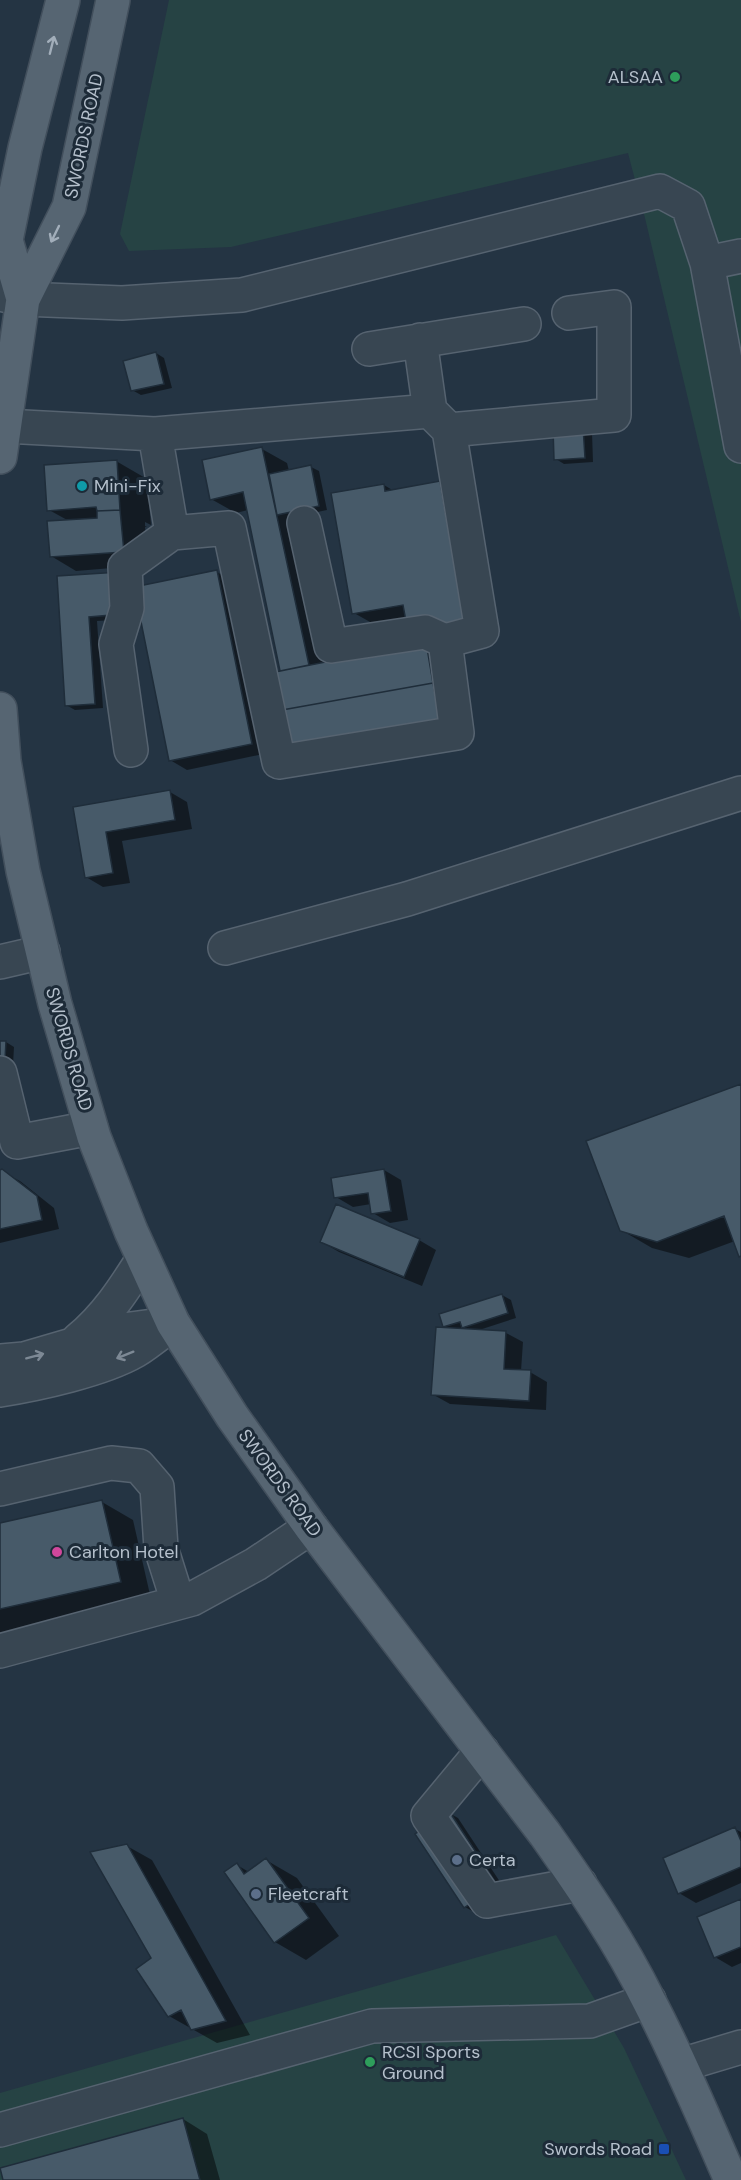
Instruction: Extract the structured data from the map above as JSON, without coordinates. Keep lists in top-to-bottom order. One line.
{"streets":{"main road":["SWORDS ROAD"]},"places":{"other":["ALSAA","Mini-Fix","Carlton Hotel","Certa","Fleetcraft","RCSI Sports Ground"],"transit":["Swords Road"]}}
